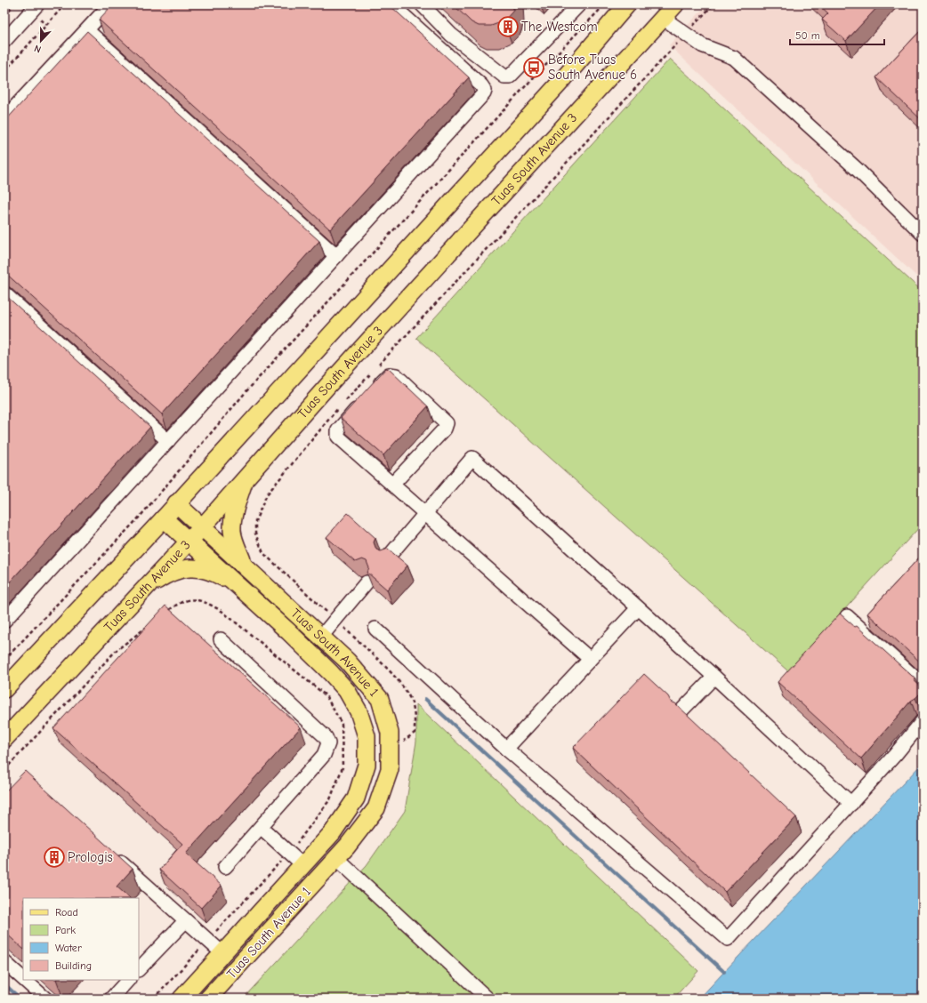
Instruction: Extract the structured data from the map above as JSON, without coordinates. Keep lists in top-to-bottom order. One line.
{"streets":{"main road":["Tuas South Avenue 3","Tuas South Avenue 1"]},"crossings":[["Tuas South Avenue 3","Tuas South Avenue 1"]],"places":{"building":["The Westcom","Prologis"],"bus stop":["Before Tuas South Avenue 6"]},"legend":["Road","Park","Water","Building"],"scale_bar":"50 m","north":"bottom"}
